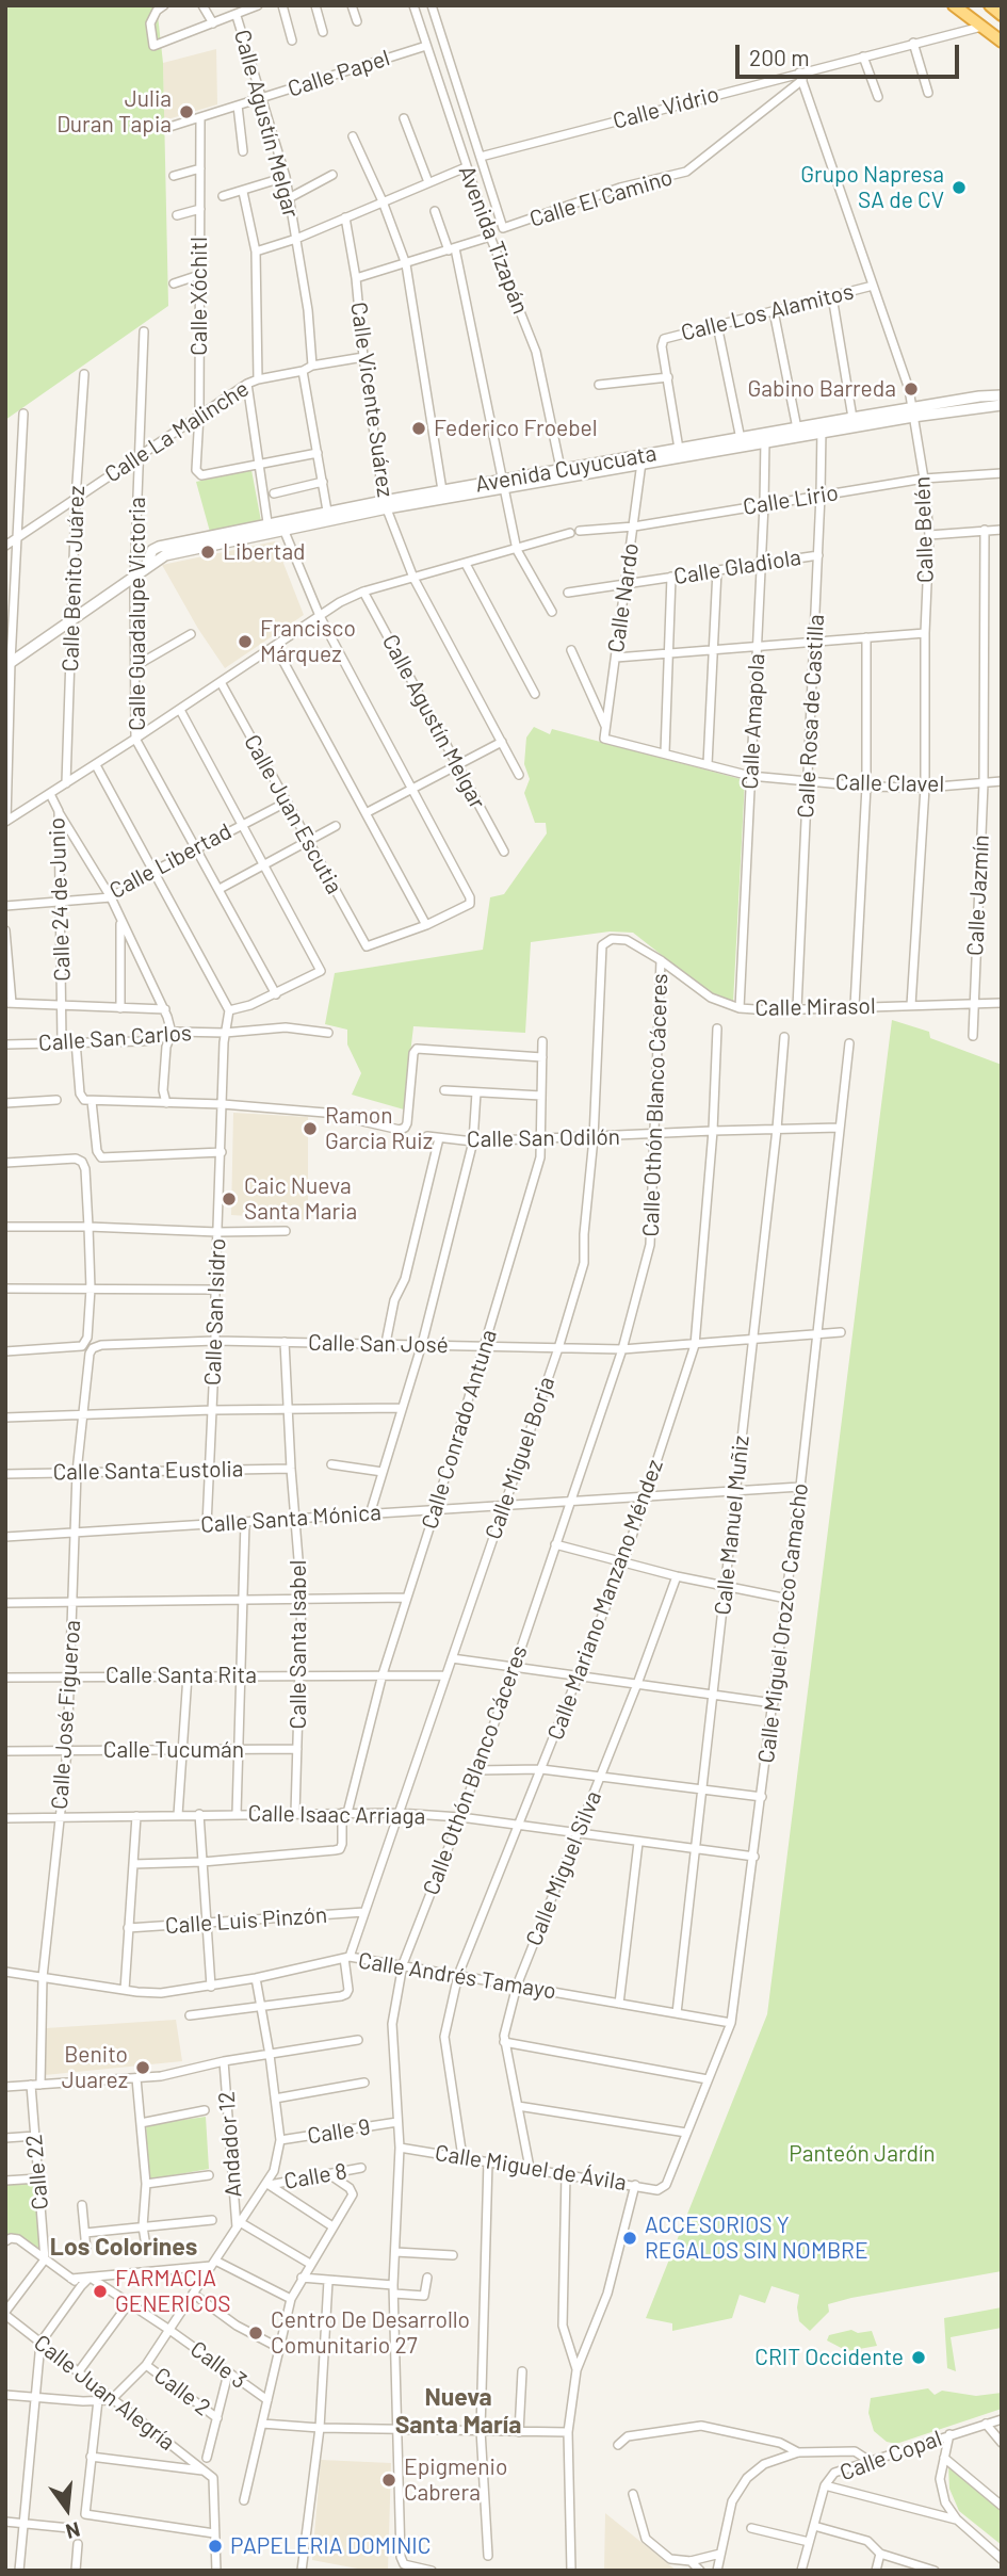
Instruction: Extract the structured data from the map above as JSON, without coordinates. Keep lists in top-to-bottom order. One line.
{"streets":{"street":["Calle Papel","Calle Vidrio","Calle Agustín Melgar","Calle El Camino","Avenida Tizapán","Calle Xóchitl","Calle Los Alamitos","Calle Vicente Suárez","Calle La Malinche","Avenida Cuyucuata","Calle Lirio","Calle Belén","Calle Gladiola","Calle Benito Juárez","Calle Nardo","Calle Guadalupe Victoria","Calle Rosa de Castilla","Calle Amapola","Calle Clavel","Calle Juan Escutia","Calle Libertad","Calle Jazmín","Calle 24 de Junio","Calle Mirasol","Calle San Carlos","Calle Othón Blanco Cáceres","Calle San Odilón","Calle San Isidro","Calle San José","Calle Conrado Antuna","Calle Miguel Borja","Calle Santa Eustolia","Calle Santa Mónica","Calle Manuel Muñiz","Calle Mariano Manzano Méndez","Calle Miguel Orozco Camacho","Calle Santa Isabel","Calle Santa Rita","Calle José Figueroa","Calle Tucumán","Calle Isaac Arriaga","Calle Miguel Silva","Calle Luis Pinzón","Calle Andrés Tamayo","Calle 9","Andador 12","Calle Miguel de Ávila","Calle 22","Calle 8","Calle 3","Calle 2","Calle Juan Alegría","Calle Copal"]},"crossings":[["Calle Papel","Calle Agustín Melgar"],["Calle Papel","Avenida Tizapán"],["Calle Papel","Calle Xóchitl"],["Calle Vidrio","Calle El Camino"],["Calle Vidrio","Avenida Tizapán"],["Calle Vidrio","Calle Belén"],["Calle Agustín Melgar","Calle La Malinche"],["Calle El Camino","Avenida Tizapán"],["Calle El Camino","Calle Belén"],["Avenida Tizapán","Avenida Cuyucuata"],["Calle Xóchitl","Calle La Malinche"],["Calle Los Alamitos","Calle Belén"],["Calle Vicente Suárez","Calle La Malinche"],["Calle Vicente Suárez","Avenida Cuyucuata"],["Calle La Malinche","Calle Benito Juárez"],["Calle La Malinche","Calle Guadalupe Victoria"],["Avenida Cuyucuata","Calle Belén"],["Avenida Cuyucuata","Calle Benito Juárez"],["Avenida Cuyucuata","Calle Nardo"],["Avenida Cuyucuata","Calle Guadalupe Victoria"],["Avenida Cuyucuata","Calle Rosa de Castilla"],["Avenida Cuyucuata","Calle Amapola"],["Calle Lirio","Calle Belén"],["Calle Lirio","Calle Nardo"],["Calle Lirio","Calle Rosa de Castilla"],["Calle Lirio","Calle Amapola"],["Calle Belén","Calle Clavel"],["Calle Belén","Calle Mirasol"],["Calle Gladiola","Calle Nardo"],["Calle Gladiola","Calle Rosa de Castilla"],["Calle Gladiola","Calle Amapola"],["Calle Nardo","Calle Clavel"],["Calle Guadalupe Victoria","Calle Libertad"],["Calle Rosa de Castilla","Calle Clavel"],["Calle Rosa de Castilla","Calle Mirasol"],["Calle Amapola","Calle Clavel"],["Calle Amapola","Calle Mirasol"],["Calle Clavel","Calle Jazmín"],["Calle Juan Escutia","Calle Libertad"],["Calle Libertad","Calle 24 de Junio"],["Calle Jazmín","Calle Mirasol"],["Calle Mirasol","Calle Othón Blanco Cáceres"],["Calle Mirasol","Calle Miguel Borja"],["Calle San Carlos","Calle San Isidro"],["Calle Othón Blanco Cáceres","Calle San Odilón"],["Calle Othón Blanco Cáceres","Calle San José"],["Calle Othón Blanco Cáceres","Calle Santa Mónica"],["Calle Othón Blanco Cáceres","Calle Isaac Arriaga"],["Calle Othón Blanco Cáceres","Calle Andrés Tamayo"],["Calle Othón Blanco Cáceres","Calle 9"],["Calle Othón Blanco Cáceres","Calle Miguel de Ávila"],["Calle San Odilón","Calle Conrado Antuna"],["Calle San Odilón","Calle Miguel Borja"],["Calle San Odilón","Calle Manuel Muñiz"],["Calle San Odilón","Calle Mariano Manzano Méndez"],["Calle San Odilón","Calle Miguel Orozco Camacho"],["Calle San Isidro","Calle San José"],["Calle San Isidro","Calle Santa Eustolia"],["Calle San Isidro","Calle Santa Mónica"],["Calle San José","Calle Conrado Antuna"],["Calle San José","Calle Miguel Borja"],["Calle San José","Calle Manuel Muñiz"],["Calle San José","Calle Mariano Manzano Méndez"],["Calle San José","Calle Miguel Orozco Camacho"],["Calle San José","Calle Santa Isabel"],["Calle San José","Calle José Figueroa"],["Calle Conrado Antuna","Calle Santa Mónica"],["Calle Conrado Antuna","Calle Santa Rita"],["Calle Conrado Antuna","Calle Isaac Arriaga"],["Calle Miguel Borja","Calle Santa Mónica"],["Calle Miguel Borja","Calle Santa Rita"],["Calle Miguel Borja","Calle Isaac Arriaga"],["Calle Miguel Borja","Calle Luis Pinzón"],["Calle Miguel Borja","Calle Andrés Tamayo"],["Calle Santa Eustolia","Calle Santa Isabel"],["Calle Santa Eustolia","Calle José Figueroa"],["Calle Santa Mónica","Calle Manuel Muñiz"],["Calle Santa Mónica","Calle Mariano Manzano Méndez"],["Calle Santa Mónica","Calle Miguel Orozco Camacho"],["Calle Santa Mónica","Calle Santa Isabel"],["Calle Santa Mónica","Calle José Figueroa"],["Calle Manuel Muñiz","Calle Isaac Arriaga"],["Calle Manuel Muñiz","Calle Andrés Tamayo"],["Calle Mariano Manzano Méndez","Calle Isaac Arriaga"],["Calle Mariano Manzano Méndez","Calle Andrés Tamayo"],["Calle Mariano Manzano Méndez","Calle Miguel de Ávila"],["Calle Miguel Orozco Camacho","Calle Isaac Arriaga"],["Calle Miguel Orozco Camacho","Calle Andrés Tamayo"],["Calle Miguel Orozco Camacho","Calle Miguel de Ávila"],["Calle Santa Isabel","Calle Santa Rita"],["Calle Santa Isabel","Calle Tucumán"],["Calle Santa Isabel","Calle Isaac Arriaga"],["Calle Santa Rita","Calle José Figueroa"],["Calle José Figueroa","Calle Tucumán"],["Calle José Figueroa","Calle Isaac Arriaga"],["Calle José Figueroa","Calle Andrés Tamayo"],["Calle José Figueroa","Calle 22"],["Calle Isaac Arriaga","Calle Miguel Silva"],["Calle Miguel Silva","Calle Andrés Tamayo"],["Calle Miguel Silva","Calle Miguel de Ávila"]],"districts":["Los Colorines","Nueva Santa María"],"parks":["Panteón Jardín"],"places":["Julia Duran Tapia","Grupo Napresa SA de CV","Gabino Barreda","Federico Froebel","Libertad","Francisco Márquez","Ramon Garcia Ruiz","Caic Nueva Santa Maria","Benito Juarez","ACCESORIOS Y REGALOS SIN NOMBRE","FARMACIA GENERICOS","Centro De Desarrollo Comunitario 27","CRIT Occidente","Epigmenio Cabrera","PAPELERIA DOMINIC"],"scale_bar":"200 m","north":"bottom"}
